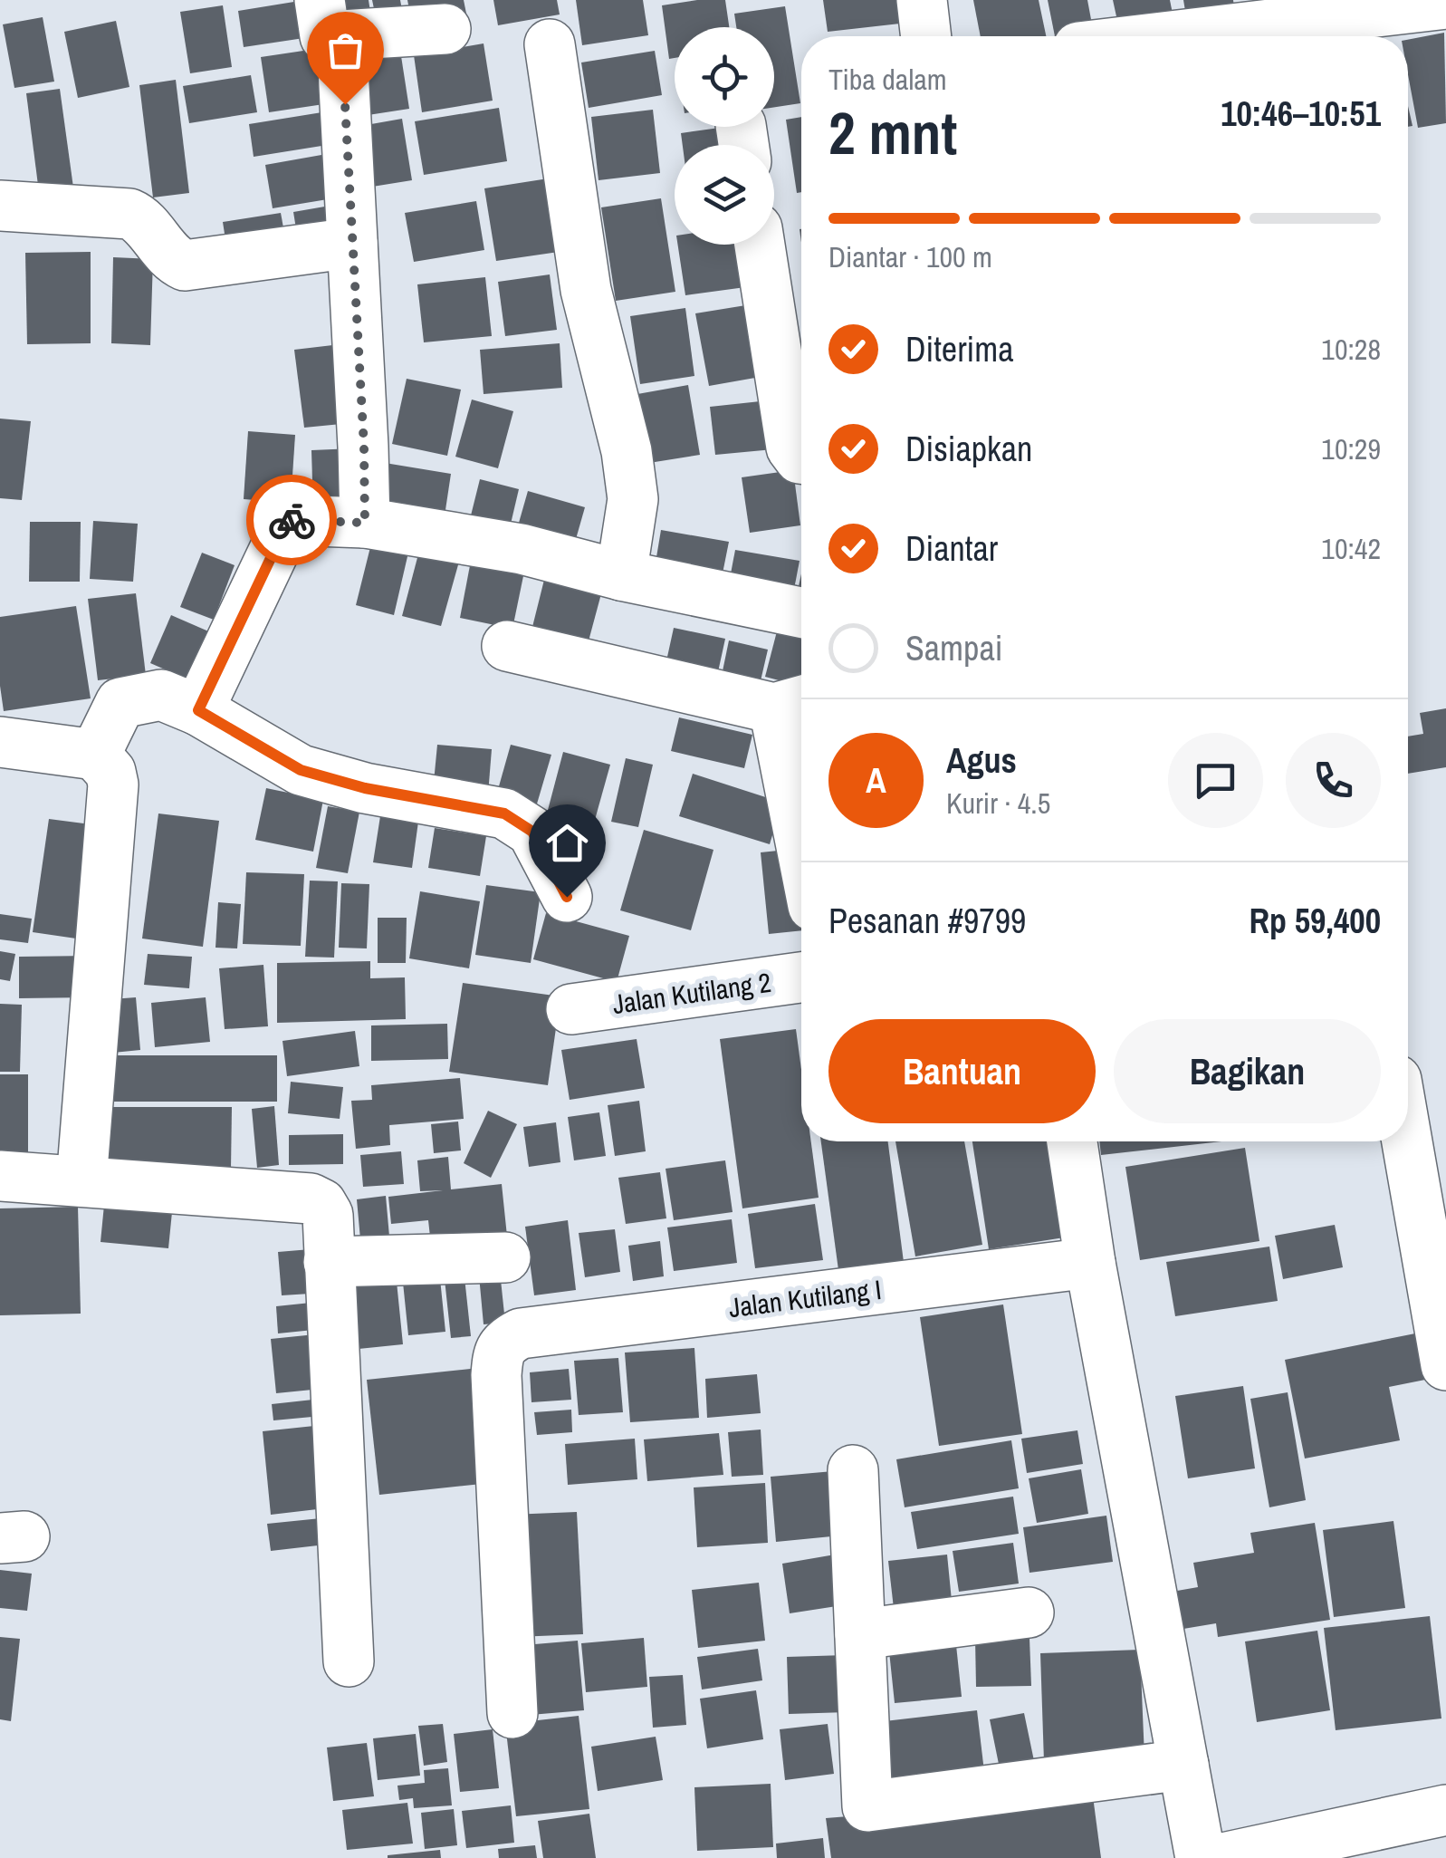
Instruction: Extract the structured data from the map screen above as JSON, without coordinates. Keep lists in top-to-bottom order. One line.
{"streets":{"street":["Jalan Kutilang 2","Jalan Kutilang I"]},"page":{"heading":["2 mnt","Tiba dalam","10:46–10:51"],"panel":["Agus","Kurir · 4.5","Pesanan #9799","Rp 59,400"],"bar":"Diantar · 100 m","list":[["Diterima","10:28"],["Disiapkan","10:29"],["Diantar","10:42"],"Sampai"],"round":"A","buttons":["Bantuan","Bagikan"]}}
